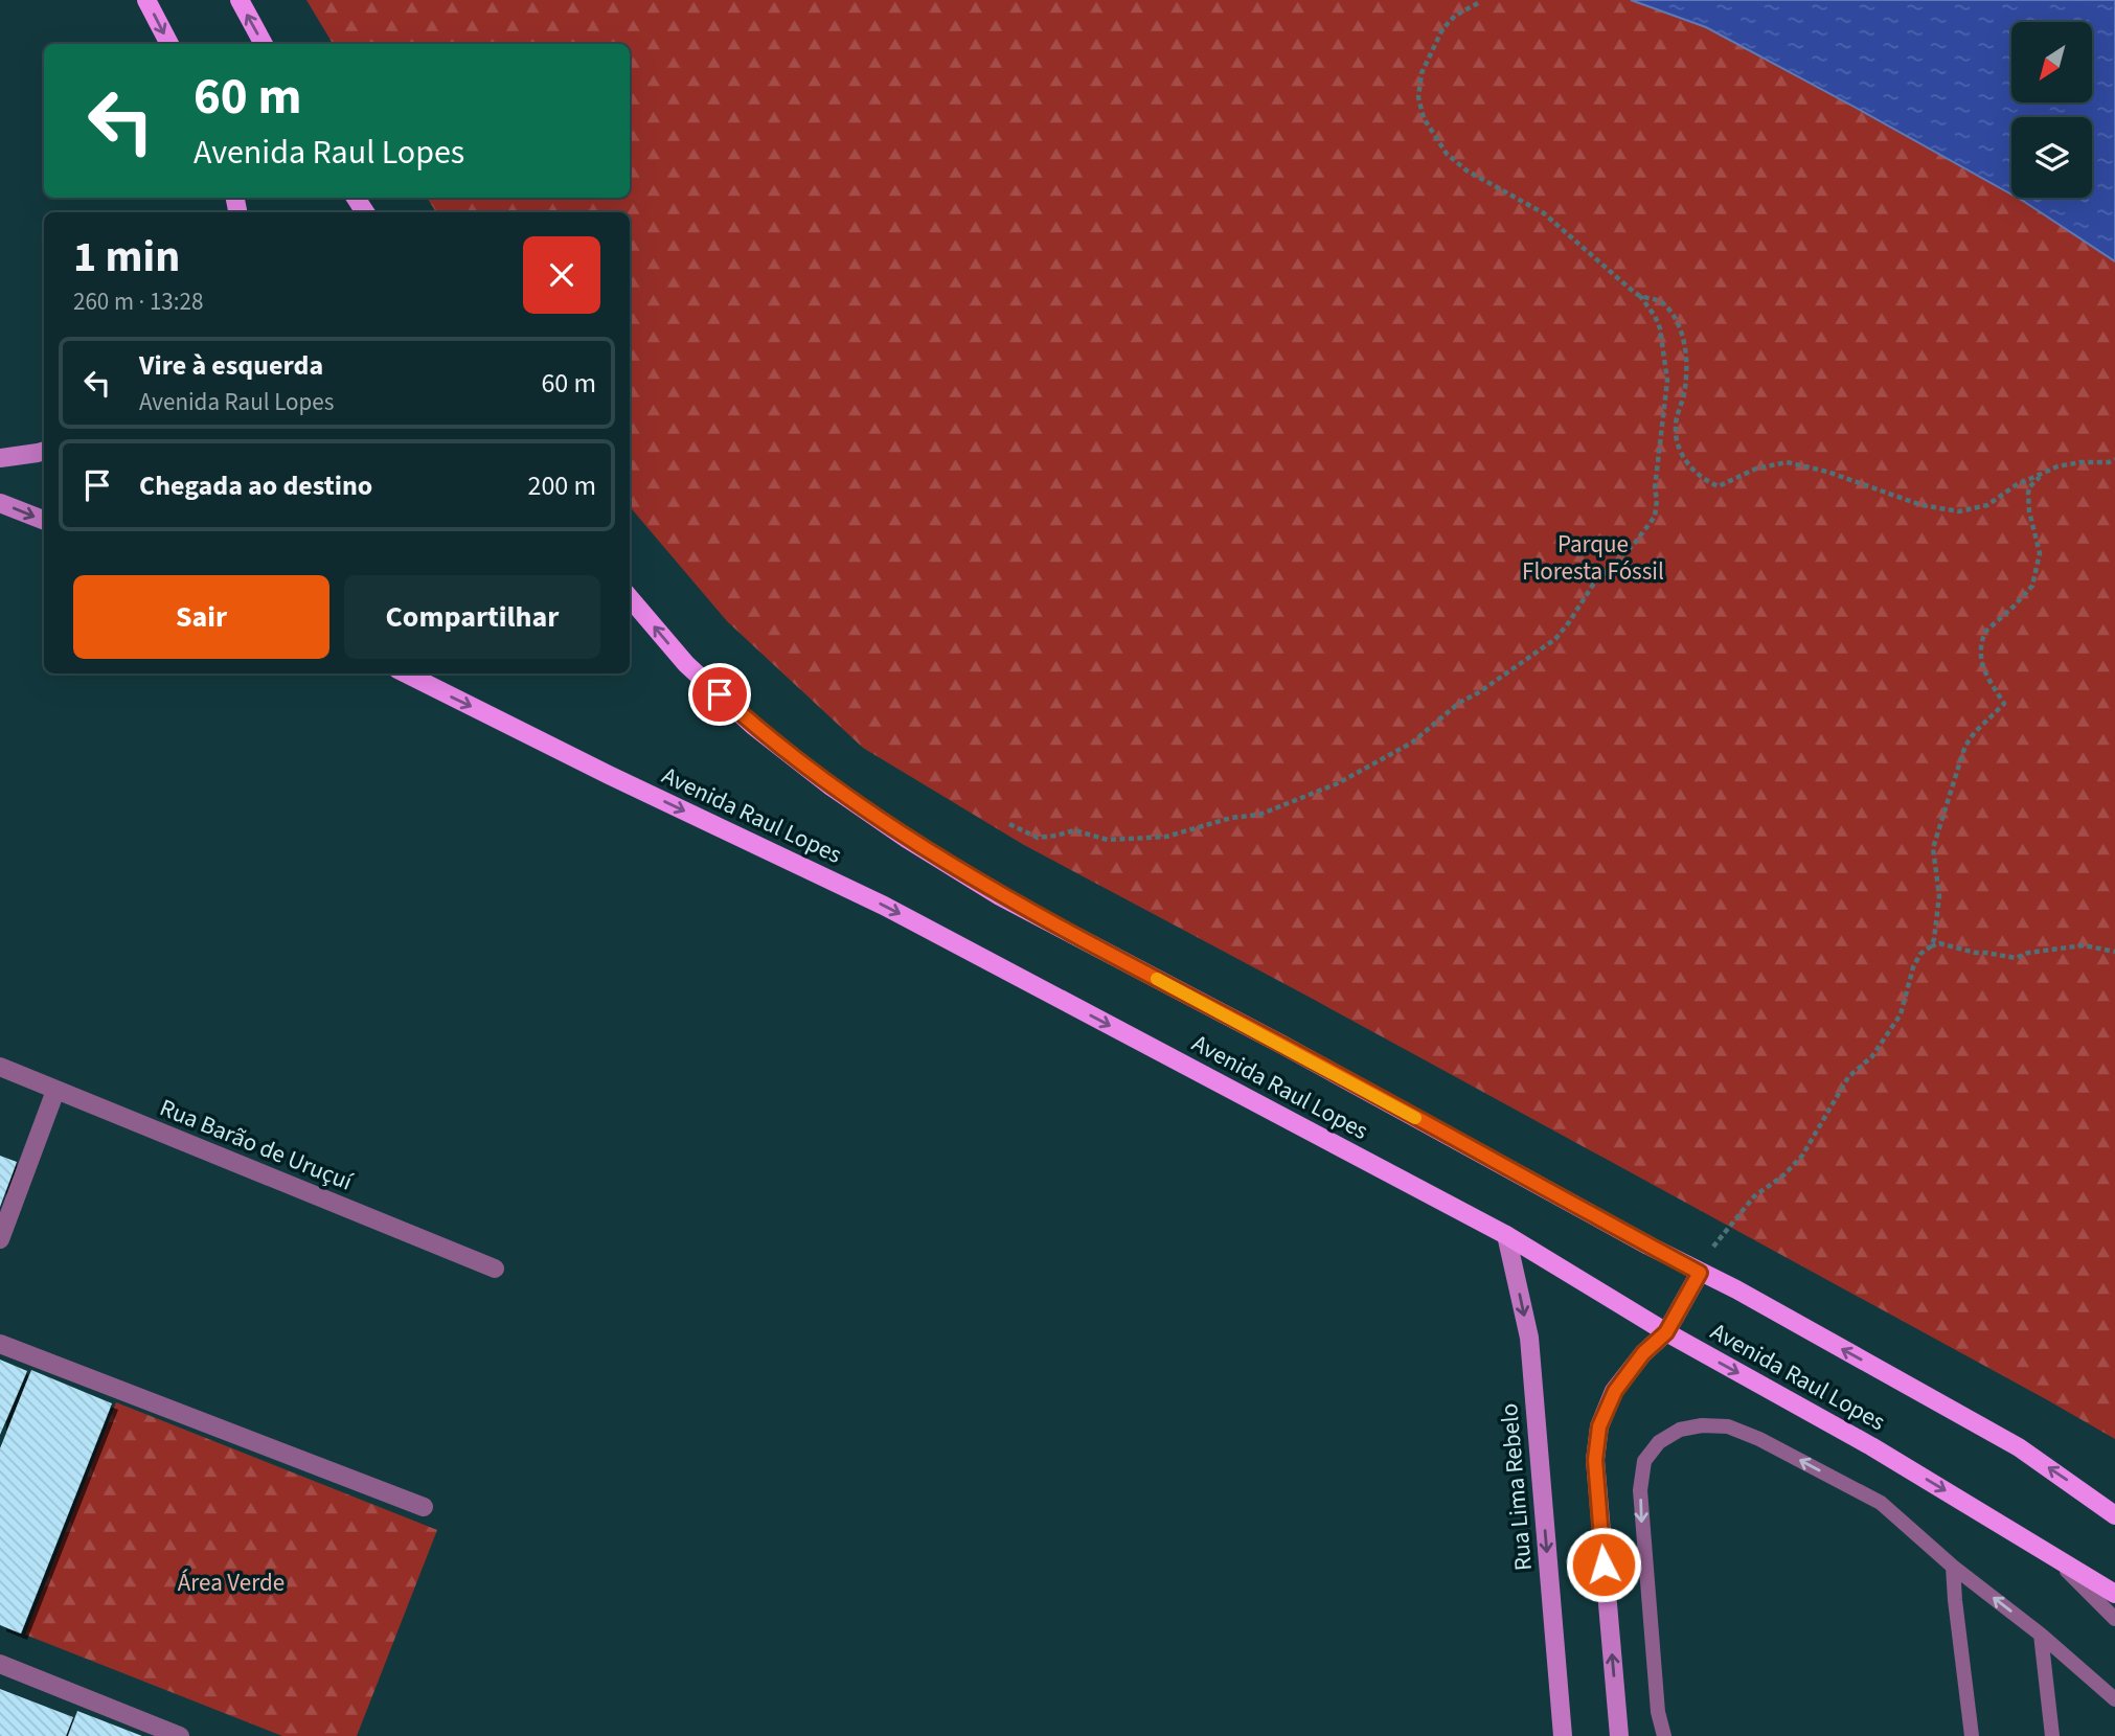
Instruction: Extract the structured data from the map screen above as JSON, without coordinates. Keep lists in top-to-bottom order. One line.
{"streets":{"main road":["Avenida Raul Lopes"],"street":["Rua Barão de Uruçuí","Rua Lima Rebelo"]},"crossings":[["Avenida Raul Lopes","Rua Lima Rebelo"]],"parks":["Parque Floresta Fóssil","Área Verde"],"north":"bottom left","page":{"turn":["60 m","Avenida Raul Lopes"],"heading":["1 min","260 m · 13:28"],"list":[{"name":"Vire à esquerda","note":"Avenida Raul Lopes","value":"60 m"},{"name":"Chegada ao destino","value":"200 m"}],"buttons":["Sair","Compartilhar"]}}
